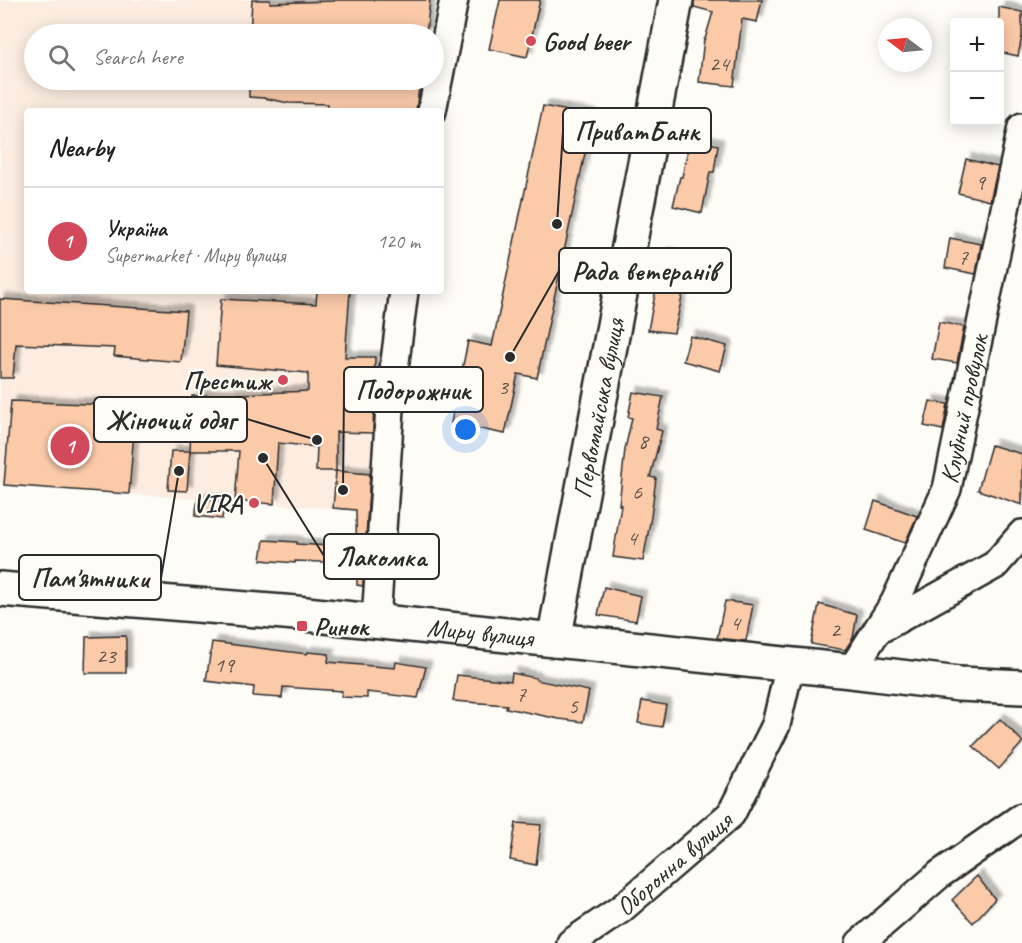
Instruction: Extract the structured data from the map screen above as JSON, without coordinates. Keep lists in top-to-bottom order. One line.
{"streets":{"street":["Первомайська вулиця","Клубний провулок","Миру вулиця","Оборонна вулиця"]},"crossings":[["Первомайська вулиця","Миру вулиця"],["Клубний провулок","Миру вулиця"],["Миру вулиця","Оборонна вулиця"]],"places":{"other":["Good beer","ПриватБанк","Рада ветеранів","Престиж","Жіночий одяг","Лакомка","Пам'ятники","Подорожник","VIRA"],"transit":["Ринок"]},"house_numbers":["24","9","7","3","8","6","4","4","2","23","19","7","5"],"north":"left","page":{"map_buttons":["+","−"],"search":"Search here","heading":"Nearby","list":[{"mark":"1","name":"Україна","note":"Supermarket · Миру вулиця","value":"120 m"}],"pins":"1"}}
